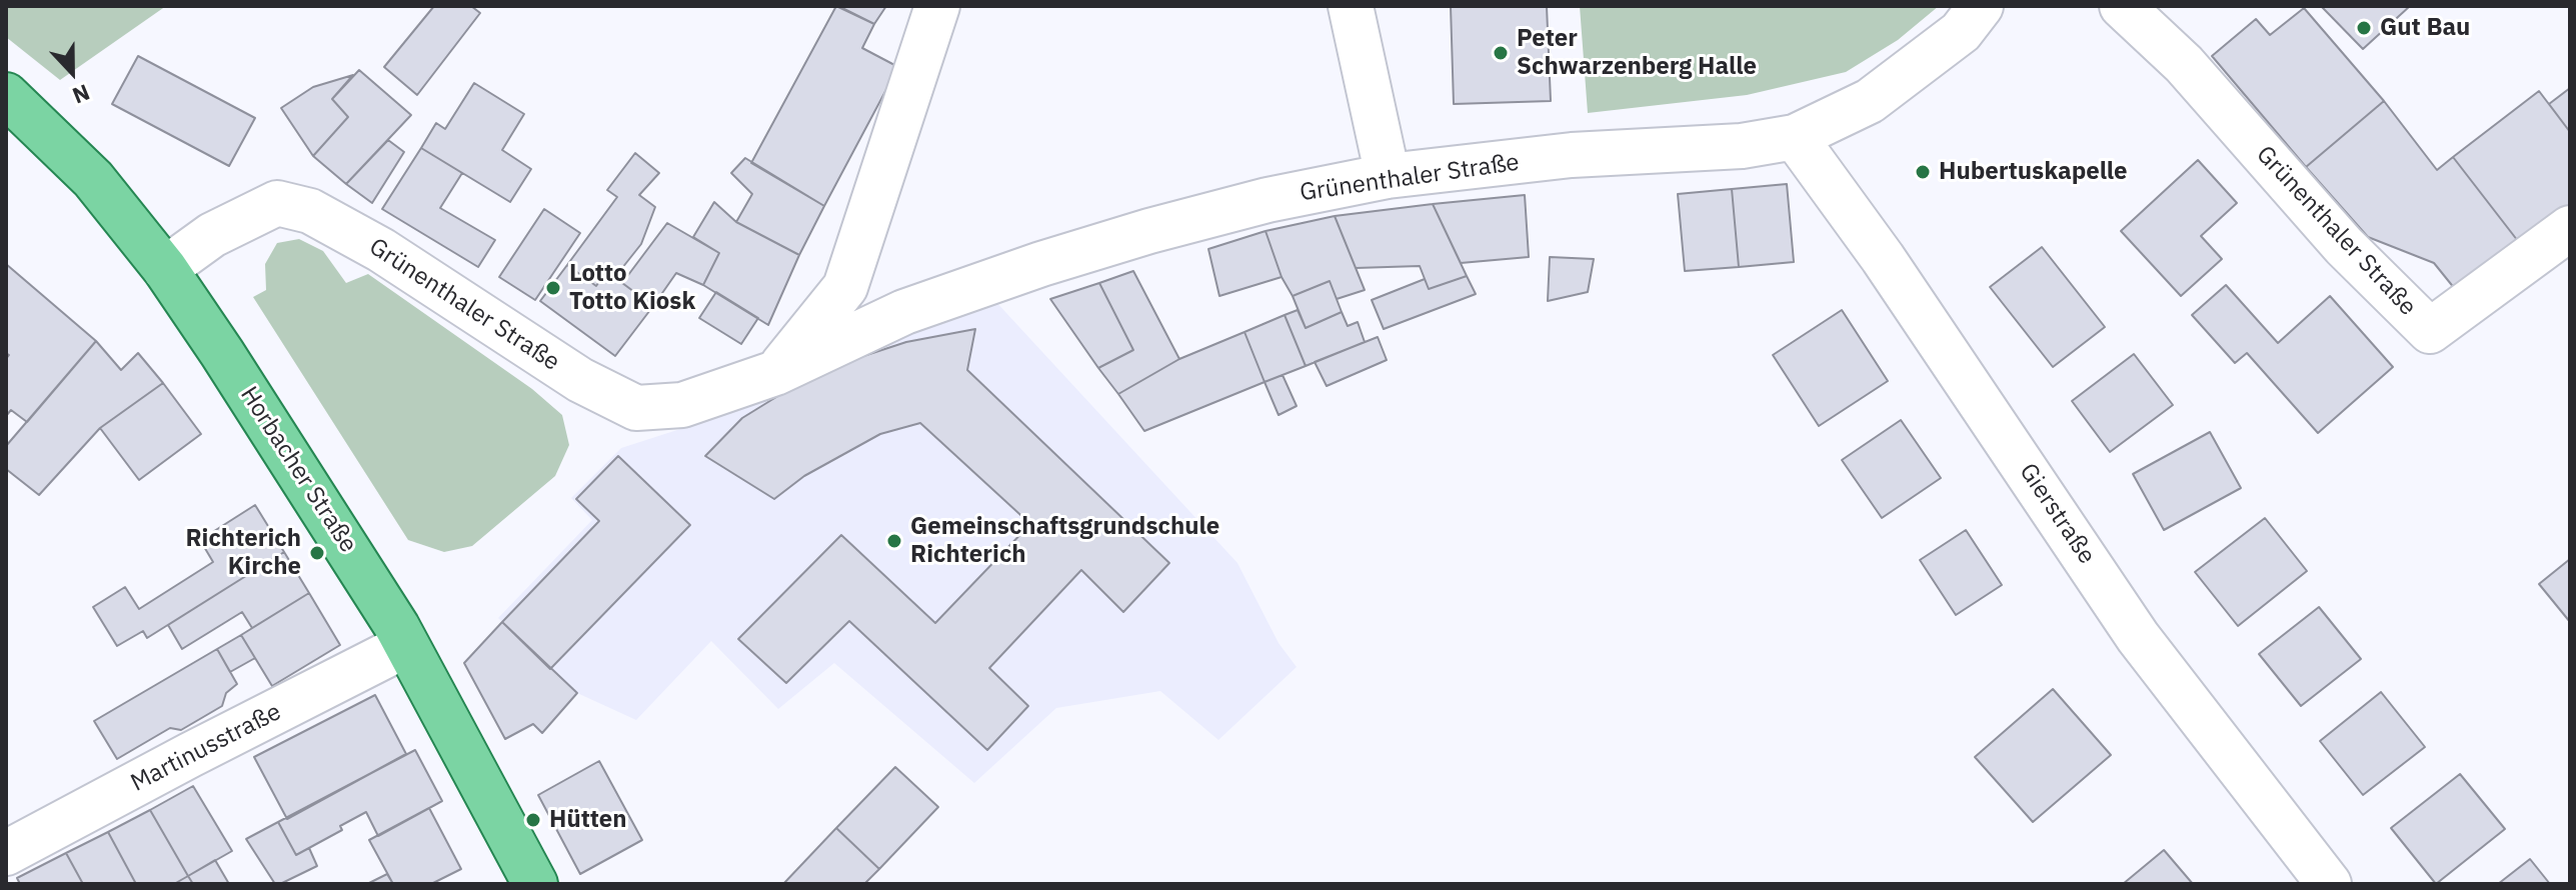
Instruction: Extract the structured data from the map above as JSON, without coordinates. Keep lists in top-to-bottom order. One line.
{"streets":{"main road":["Horbacher Straße"],"street":["Grünenthaler Straße","Gierstraße","Martinusstraße"]},"crossings":[["Grünenthaler Straße","Horbacher Straße"],["Grünenthaler Straße","Gierstraße"],["Horbacher Straße","Martinusstraße"]],"places":["Gut Bau","Peter Schwarzenberg Halle","Hubertuskapelle","Lotto Totto Kiosk","Gemeinschaftsgrundschule Richterich","Richterich Kirche","Hütten"],"north":"bottom"}
